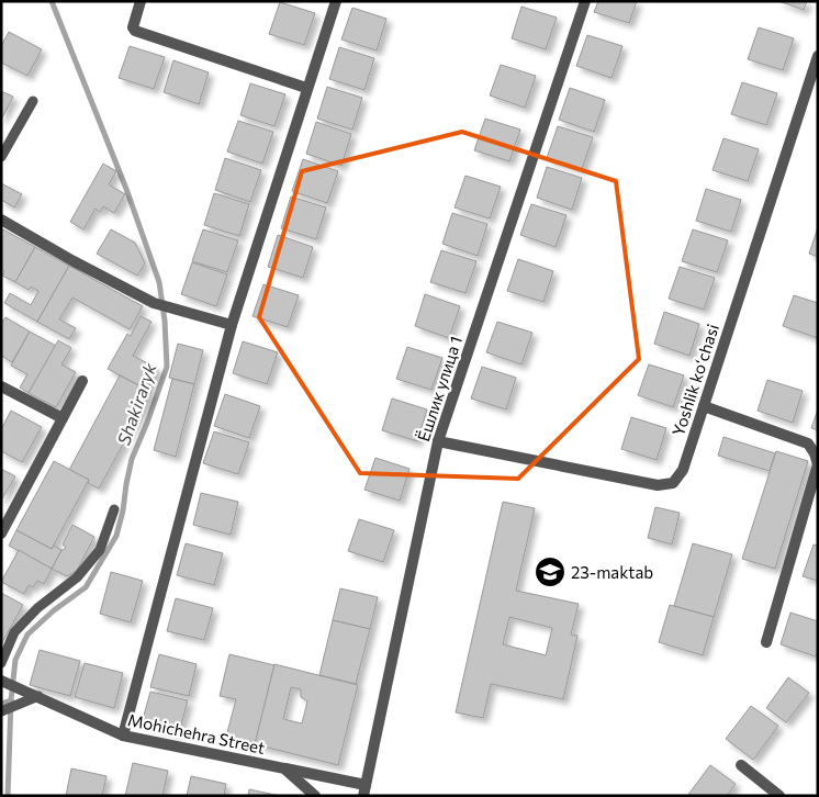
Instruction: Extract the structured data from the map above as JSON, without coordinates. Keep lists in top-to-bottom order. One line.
{"streets":{"street":["Yoshlik koʻchasi","Ёшлик улица 1","Mohichehra Street"]},"crossings":[["Yoshlik koʻchasi","Ёшлик улица 1"]],"water":["Shakiraryk"],"places":{"school or university":["23-maktab"]}}
